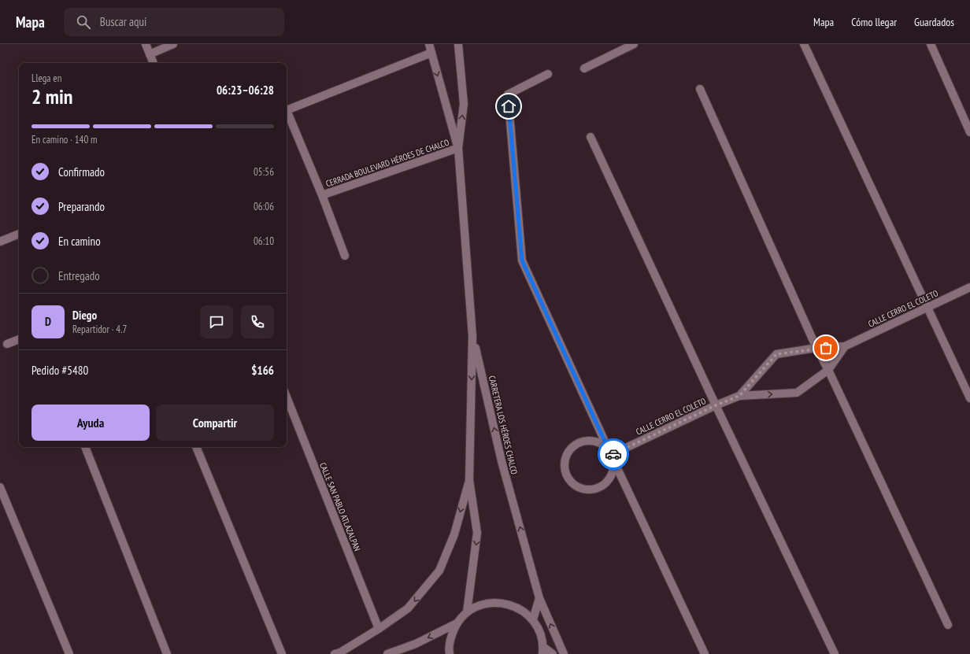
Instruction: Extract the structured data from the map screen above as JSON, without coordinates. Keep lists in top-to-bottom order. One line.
{"streets":{"street":["CERRADA BOULEVARD HÉROES DE CHALCO","CALLE CERRO EL COLETO","CARRETERA LOS HÉROES CHALCO","CALLE SAN PABLO ATLAZALPAN"]},"page":{"header":"Mapa","search":"Buscar aquí","nav":["Mapa","Cómo llegar","Guardados"],"heading":["2 min","Llega en","06:23–06:28"],"panel":["Diego","Repartidor · 4.7","Pedido #5480","$166"],"bar":"En camino · 140 m","list":[["Confirmado","05:56"],["Preparando","06:06"],["En camino","06:10"],"Entregado"],"round":"D","buttons":["Ayuda","Compartir"]}}
